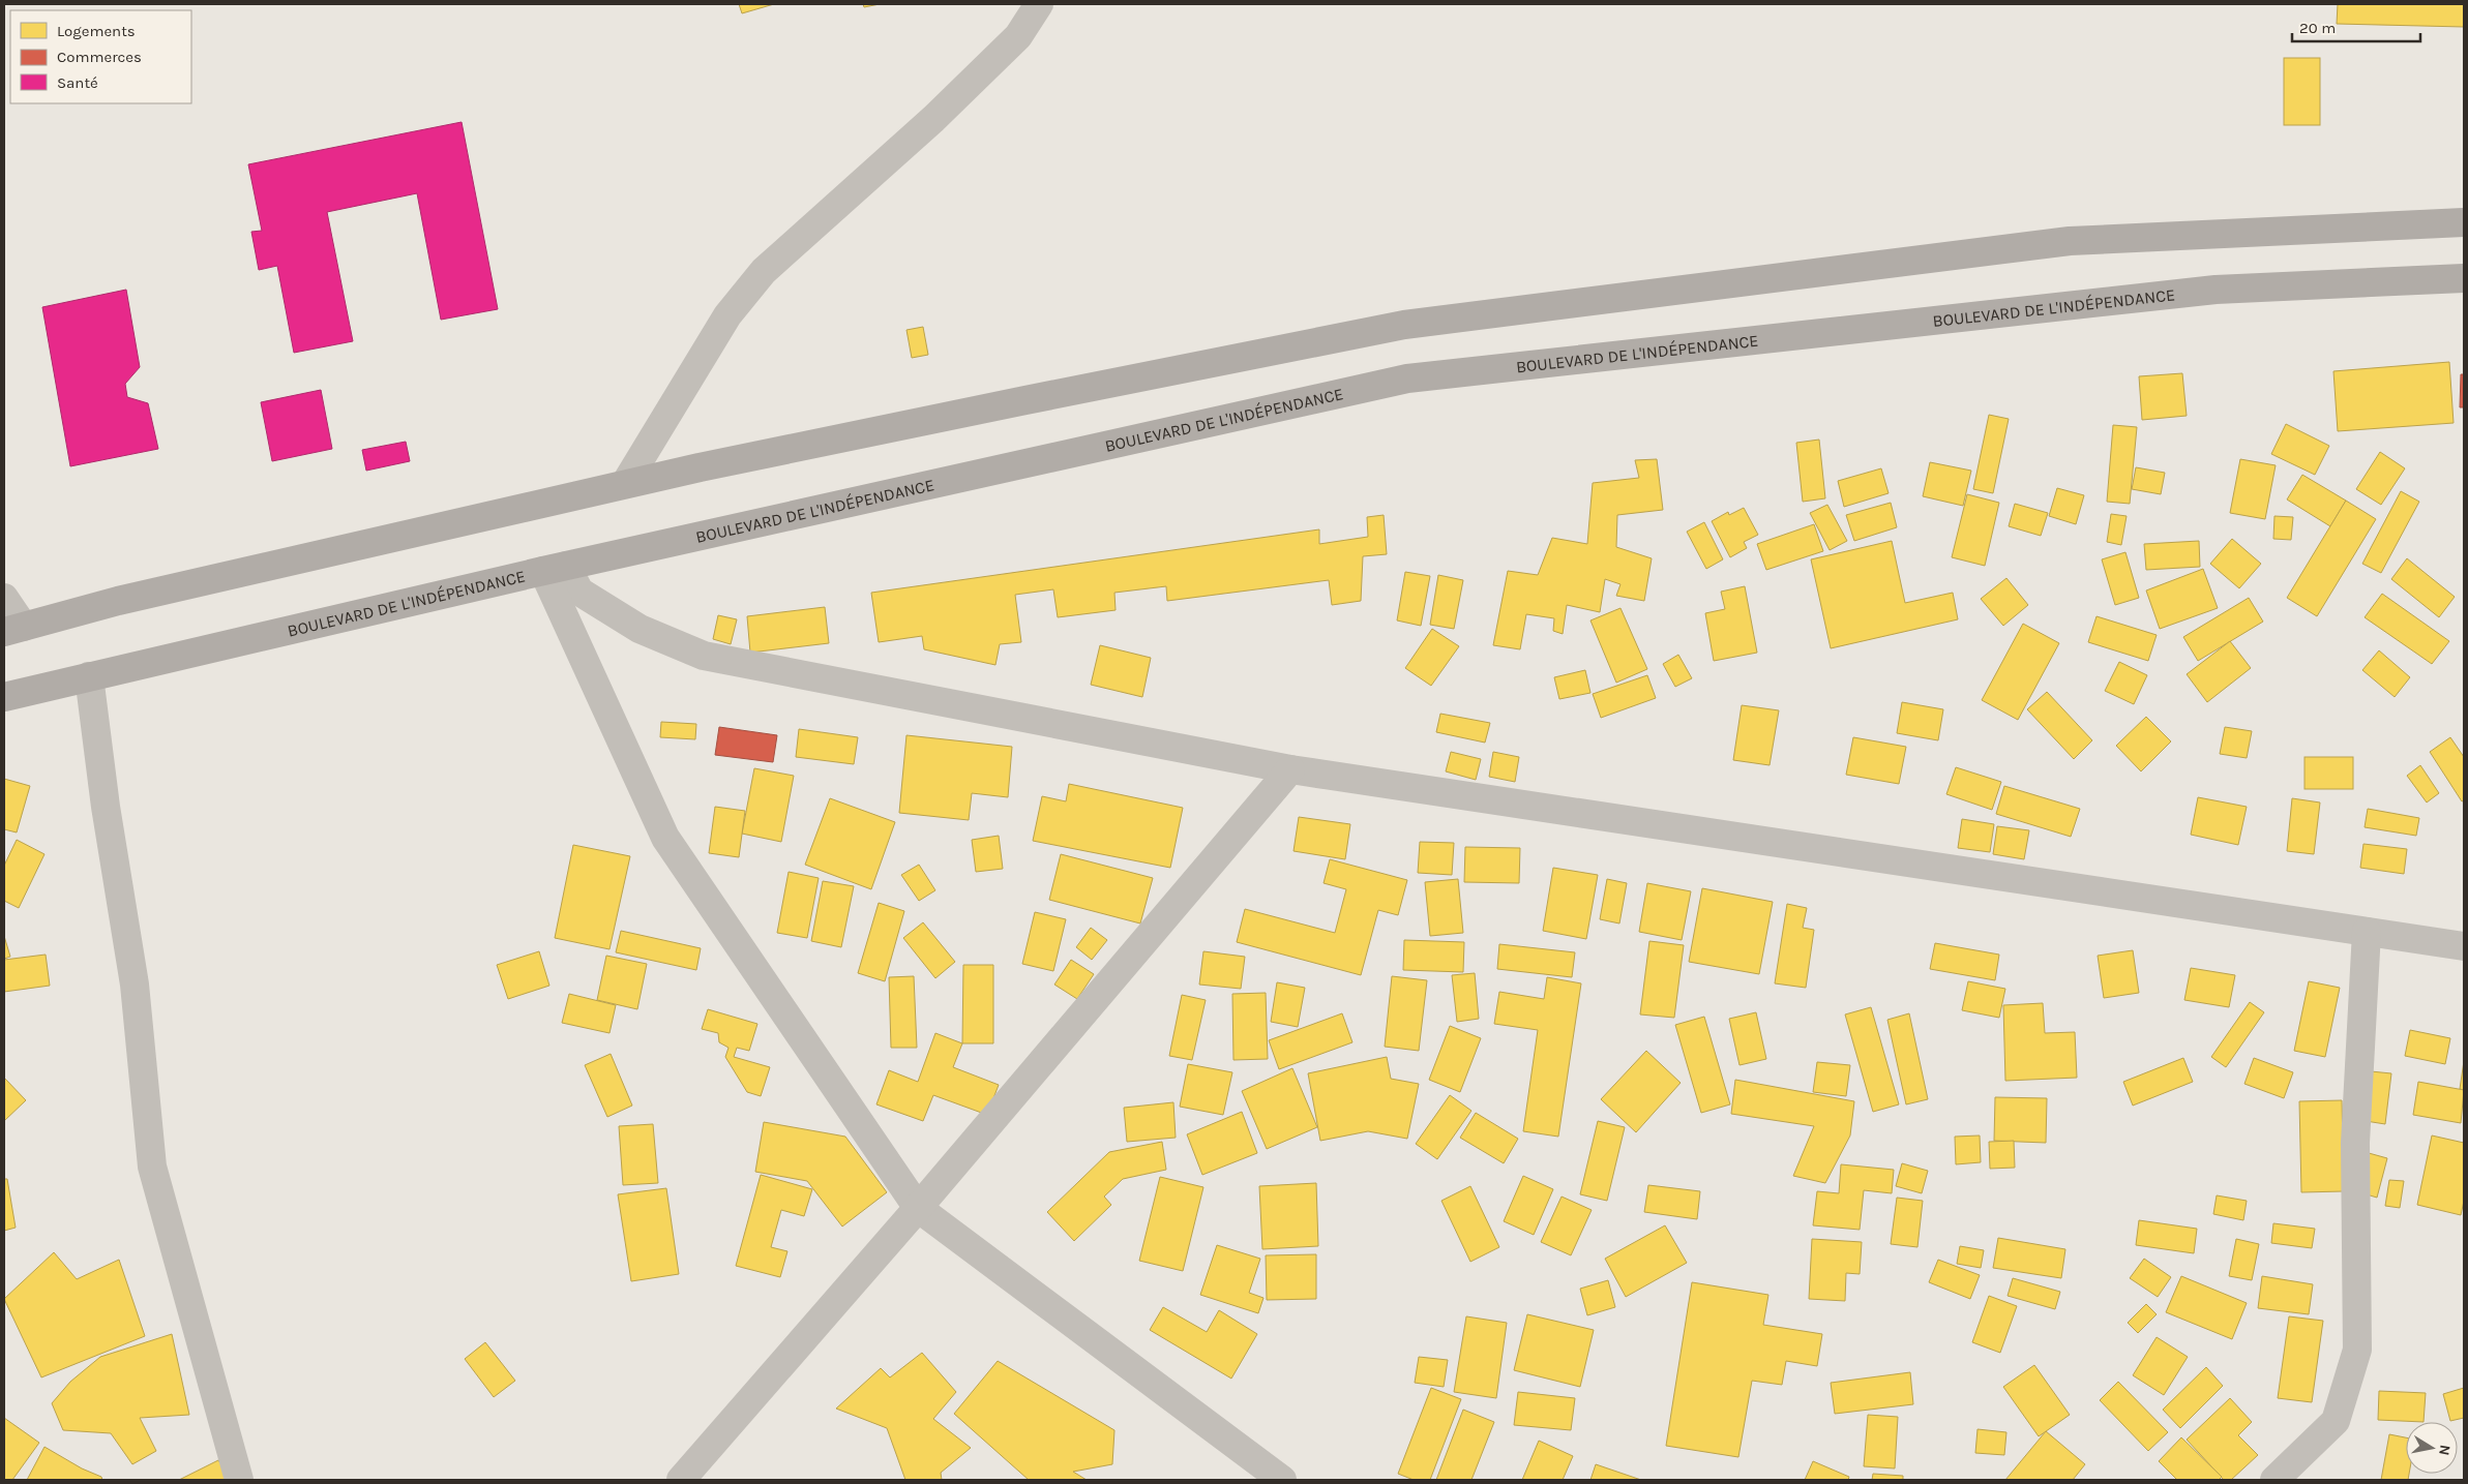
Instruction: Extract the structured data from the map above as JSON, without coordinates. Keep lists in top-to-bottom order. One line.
{"streets":{"main road":["BOULEVARD DE L'INDÉPENDANCE"]},"legend":["Logements","Commerces","Santé"],"scale_bar":"20 m","north":"right"}
